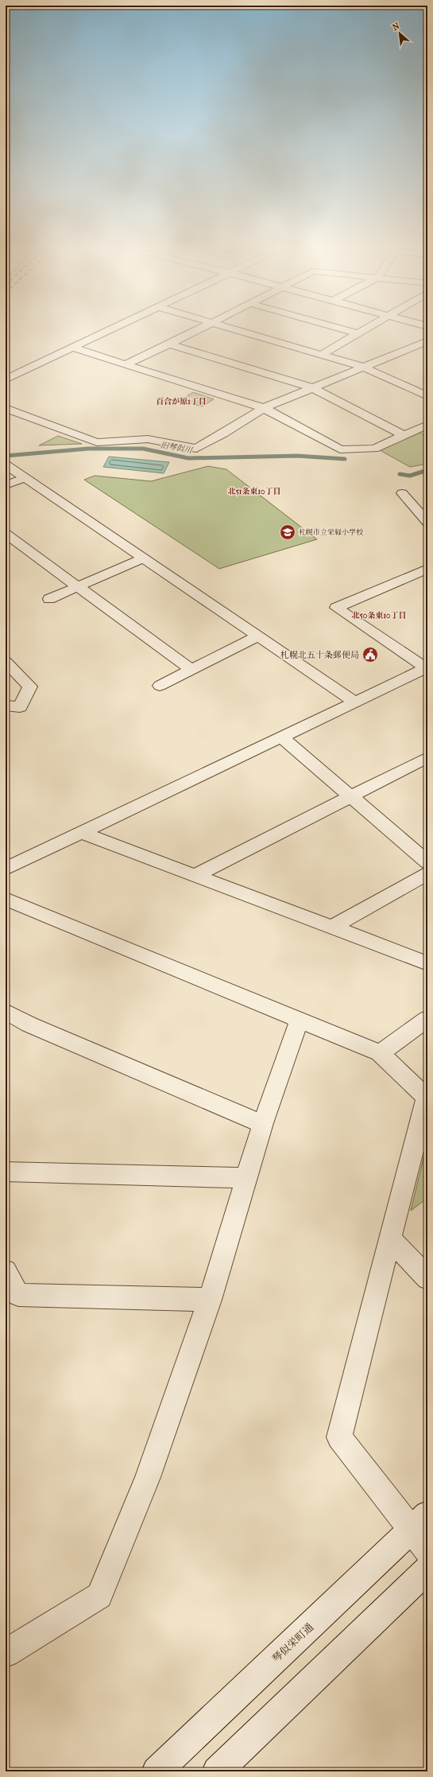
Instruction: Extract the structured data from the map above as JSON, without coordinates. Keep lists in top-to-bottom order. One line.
{"streets":{"street":["琴似栄町通"]},"districts":["百合が原1丁目","北51条東10丁目","北50条東10丁目"],"water":["旧琴似川"],"places":{"school or university":["札幌市立栄緑小学校"],"public building":["札幌北五十条郵便局"]},"north":"top left"}
